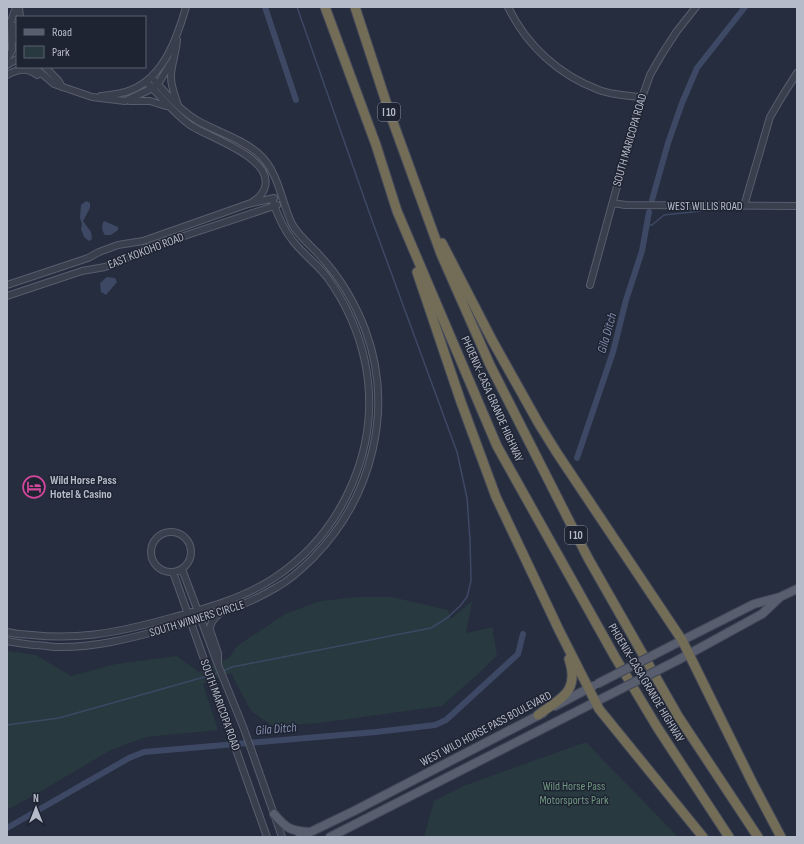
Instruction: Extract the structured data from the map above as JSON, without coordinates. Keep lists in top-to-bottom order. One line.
{"streets":{"highway":["I 10","PHOENIX-CASA GRANDE HIGHWAY"],"main road":["WEST WILD HORSE PASS BOULEVARD"],"street":["SOUTH MARICOPA ROAD","WEST WILLIS ROAD","EAST KOKOHO ROAD","SOUTH WINNERS CIRCLE"]},"crossings":[["SOUTH MARICOPA ROAD","WEST WILLIS ROAD"],["SOUTH MARICOPA ROAD","SOUTH WINNERS CIRCLE"],["EAST KOKOHO ROAD","SOUTH WINNERS CIRCLE"]],"water":["Gila Ditch"],"parks":["Wild Horse Pass Motorsports Park"],"places":{"hotel":["Wild Horse Pass Hotel & Casino"]},"legend":["Road","Park"],"north":"top"}
